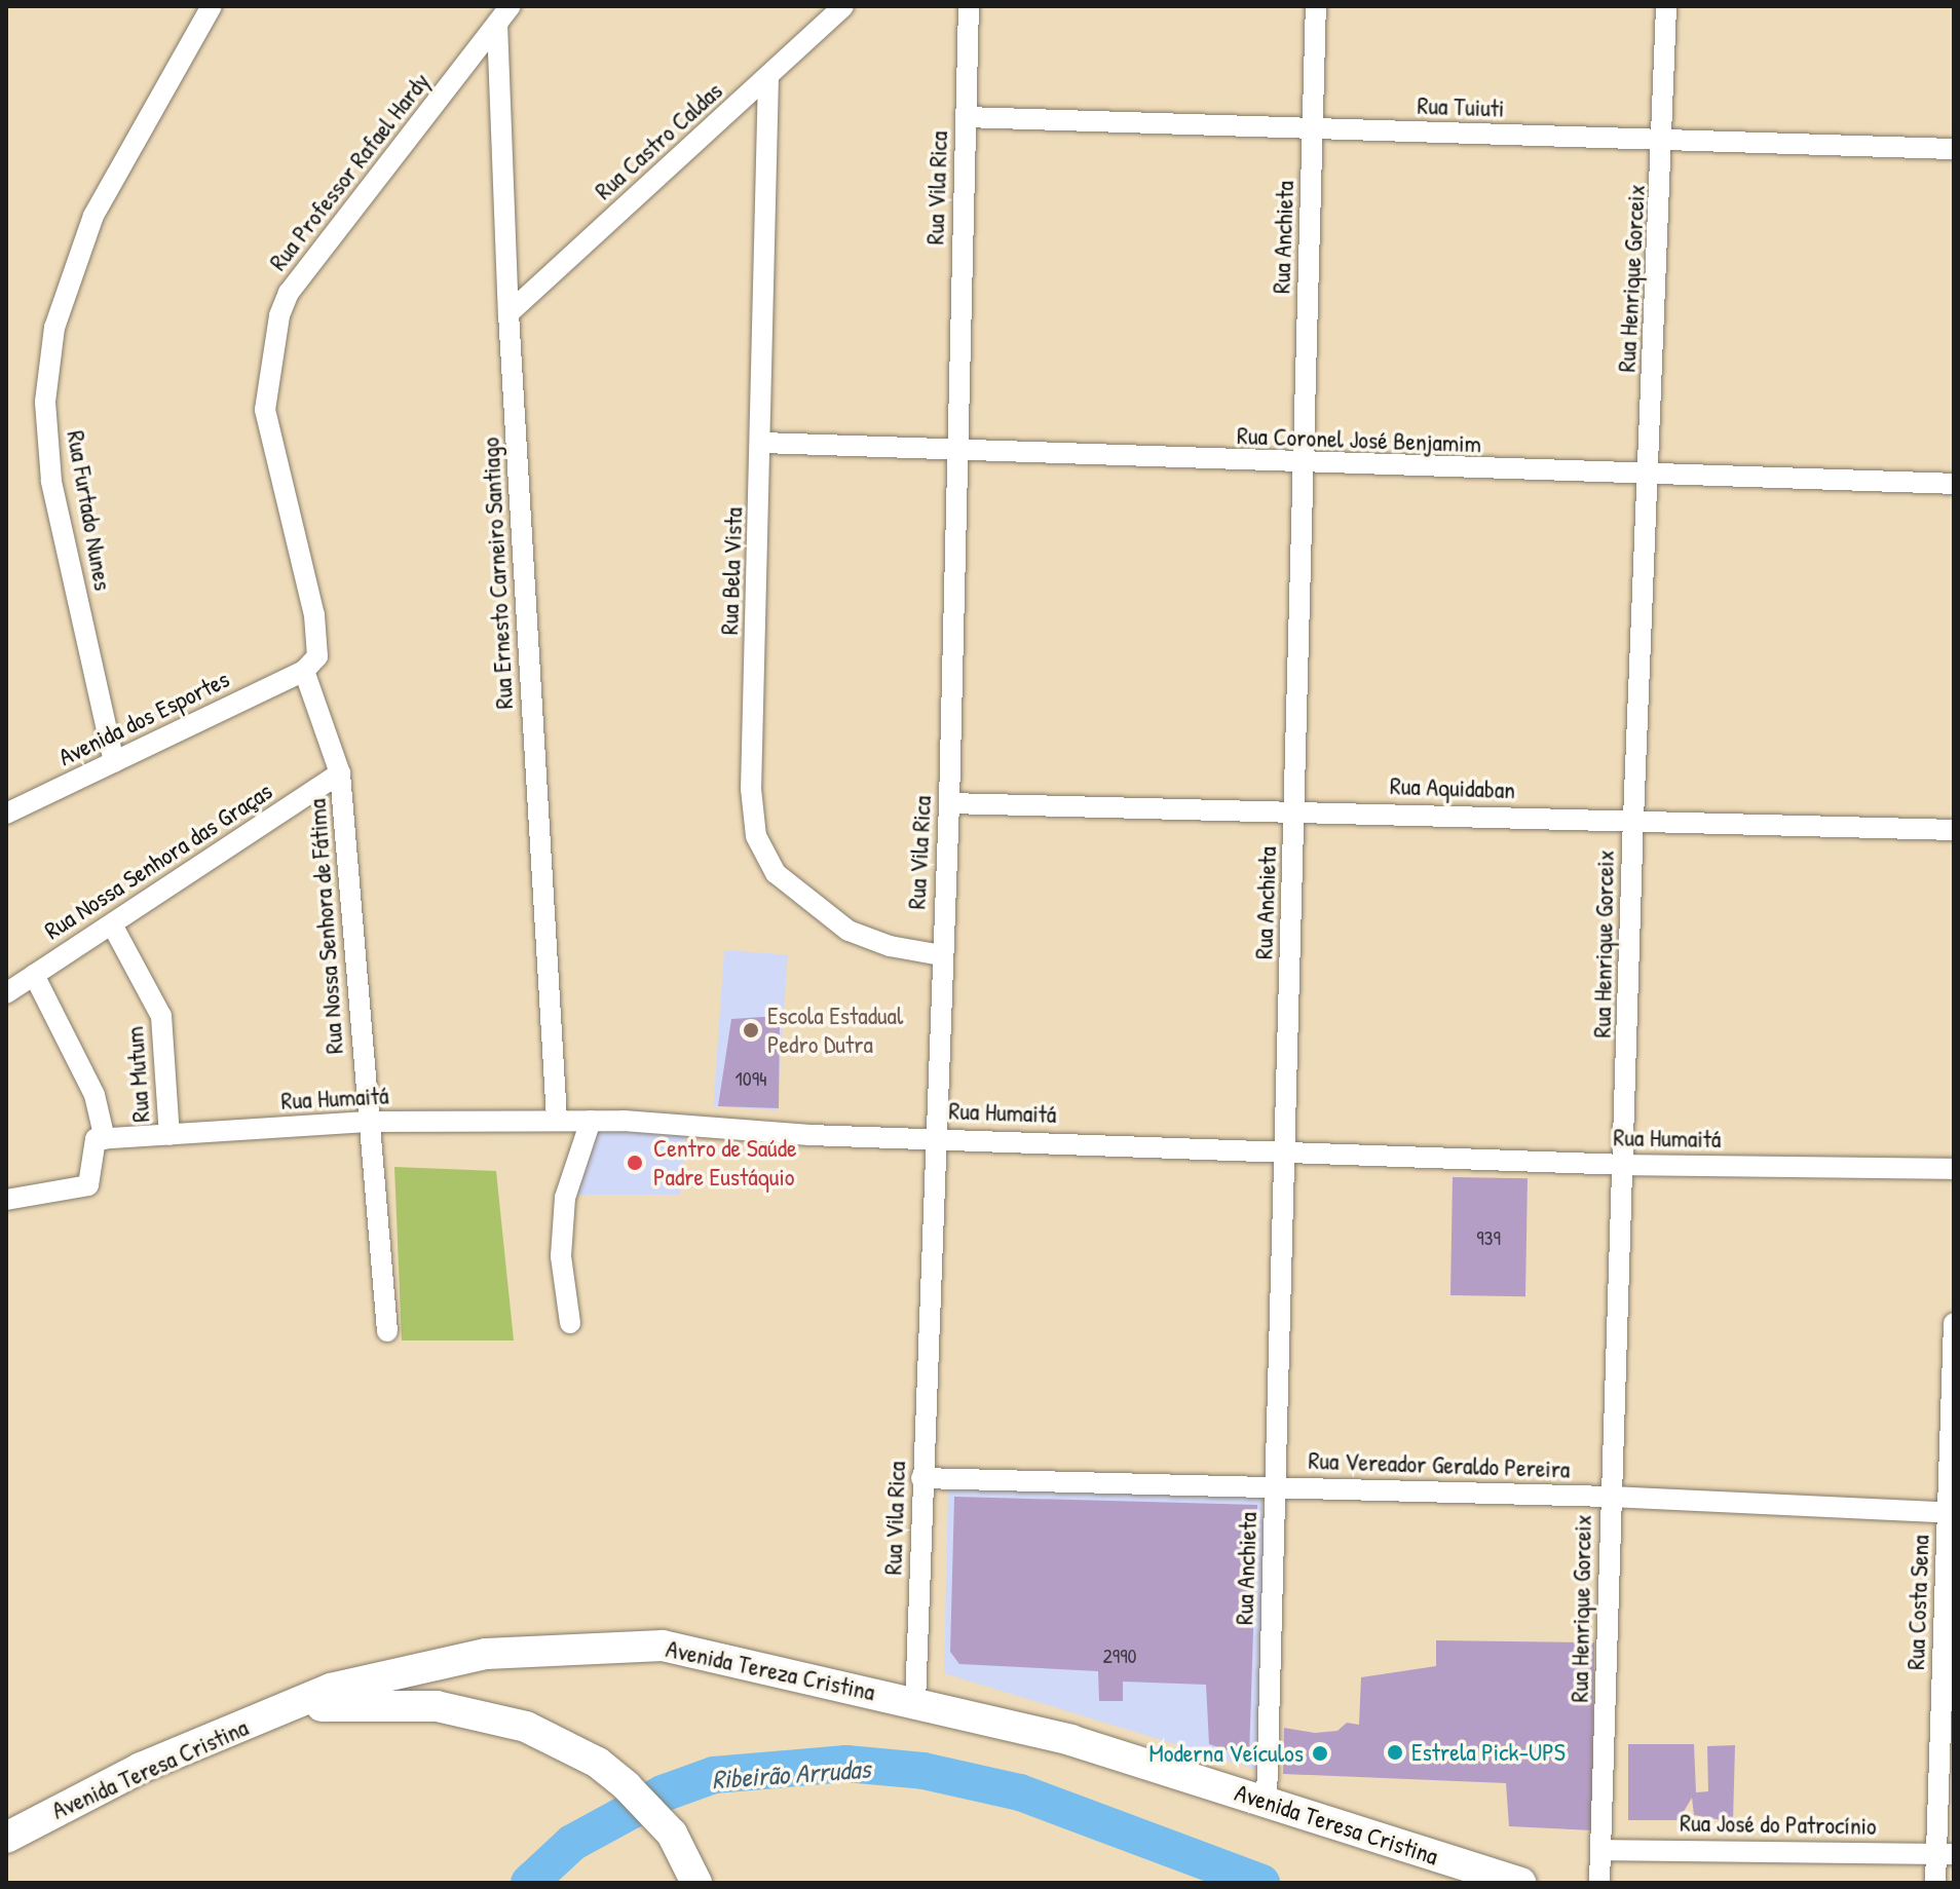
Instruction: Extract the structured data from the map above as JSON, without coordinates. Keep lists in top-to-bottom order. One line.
{"streets":{"highway":["Avenida Tereza Cristina","Avenida Teresa Cristina"],"street":["Rua Tuiuti","Rua Castro Caldas","Rua Professor Rafael Hardy","Rua Vila Rica","Rua Anchieta","Rua Henrique Gorceix","Rua Coronel José Benjamim","Rua Furtado Nunes","Rua Bela Vista","Rua Ernesto Carneiro Santiago","Avenida dos Esportes","Rua Aquidaban","Rua Nossa Senhora das Graças","Rua Nossa Senhora de Fátima","Rua Mutum","Rua Humaitá","Rua Vereador Geraldo Pereira","Rua Costa Sena","Rua José do Patrocínio"]},"crossings":[["Rua Tuiuti","Rua Vila Rica"],["Rua Tuiuti","Rua Anchieta"],["Rua Tuiuti","Rua Henrique Gorceix"],["Rua Castro Caldas","Rua Bela Vista"],["Rua Castro Caldas","Rua Ernesto Carneiro Santiago"],["Rua Professor Rafael Hardy","Rua Ernesto Carneiro Santiago"],["Rua Professor Rafael Hardy","Avenida dos Esportes"],["Rua Professor Rafael Hardy","Rua Nossa Senhora de Fátima"],["Rua Vila Rica","Rua Coronel José Benjamim"],["Rua Vila Rica","Rua Bela Vista"],["Rua Vila Rica","Rua Aquidaban"],["Rua Vila Rica","Rua Humaitá"],["Rua Vila Rica","Rua Vereador Geraldo Pereira"],["Rua Vila Rica","Avenida Tereza Cristina"],["Rua Vila Rica","Avenida Teresa Cristina"],["Rua Anchieta","Rua Coronel José Benjamim"],["Rua Anchieta","Rua Aquidaban"],["Rua Anchieta","Rua Humaitá"],["Rua Anchieta","Rua Vereador Geraldo Pereira"],["Rua Anchieta","Avenida Teresa Cristina"],["Rua Henrique Gorceix","Rua Coronel José Benjamim"],["Rua Henrique Gorceix","Rua Aquidaban"],["Rua Henrique Gorceix","Rua Humaitá"],["Rua Henrique Gorceix","Rua Vereador Geraldo Pereira"],["Rua Henrique Gorceix","Rua José do Patrocínio"],["Rua Coronel José Benjamim","Rua Bela Vista"],["Rua Furtado Nunes","Avenida dos Esportes"],["Rua Ernesto Carneiro Santiago","Rua Humaitá"],["Avenida dos Esportes","Rua Nossa Senhora de Fátima"],["Rua Nossa Senhora das Graças","Rua Nossa Senhora de Fátima"],["Rua Nossa Senhora das Graças","Rua Mutum"],["Rua Nossa Senhora de Fátima","Rua Humaitá"],["Rua Mutum","Rua Humaitá"],["Rua Vereador Geraldo Pereira","Rua Costa Sena"],["Rua Costa Sena","Rua José do Patrocínio"],["Avenida Tereza Cristina","Avenida Teresa Cristina"]],"water":["Ribeirão Arrudas"],"places":["Escola Estadual Pedro Dutra","Centro de Saúde Padre Eustáquio","Estrela Pick-UPS","Moderna Veículos"],"house_numbers":["1094","939","2990"]}
